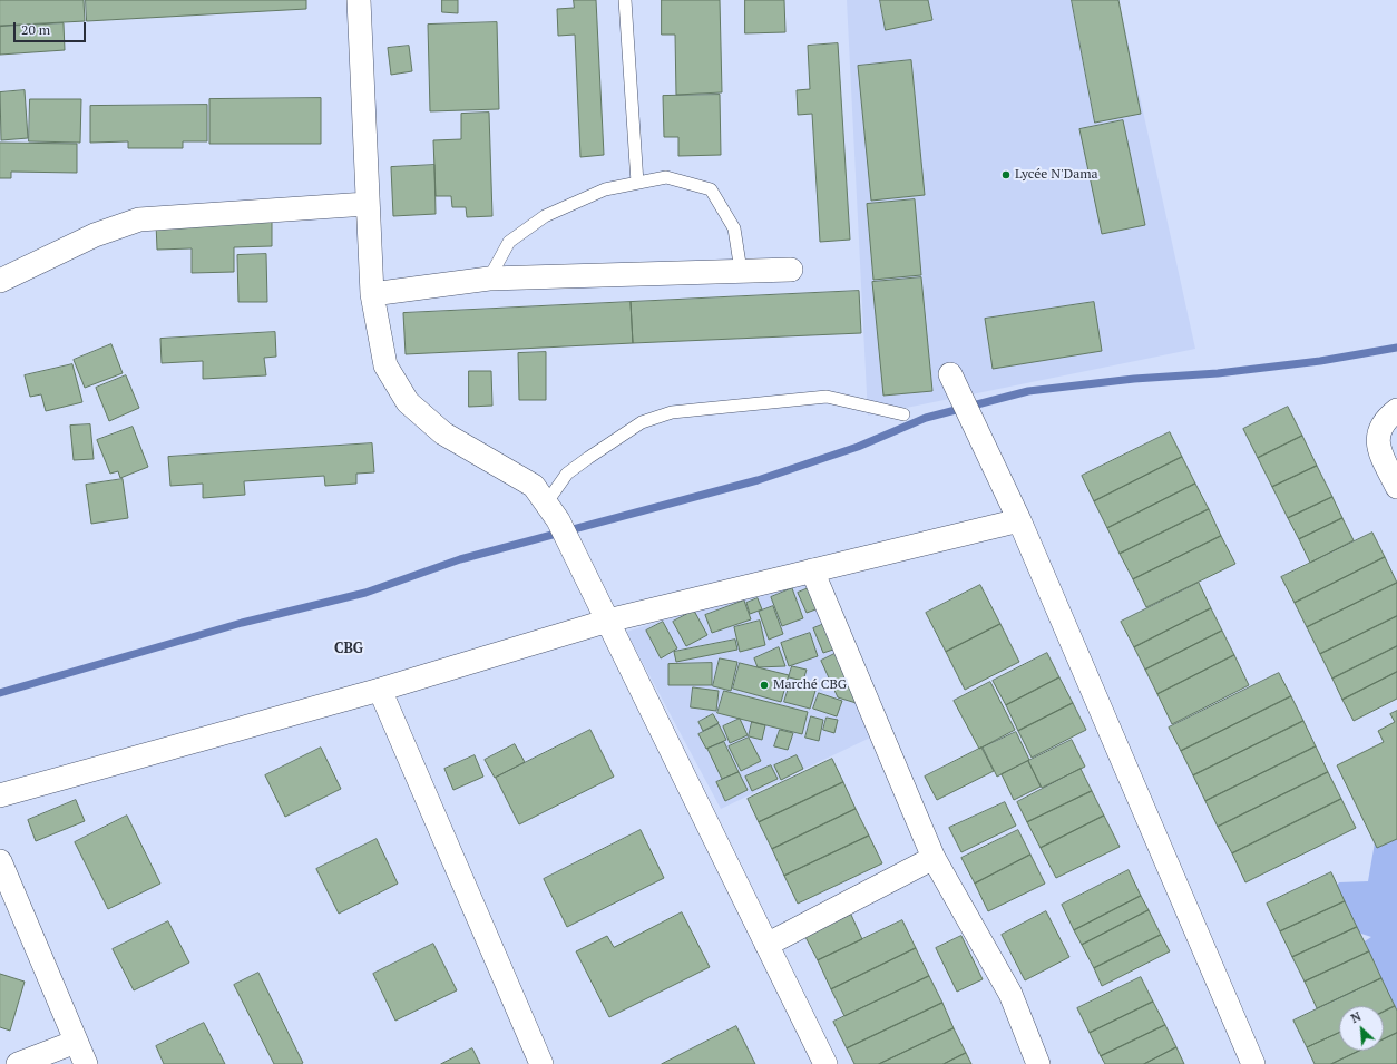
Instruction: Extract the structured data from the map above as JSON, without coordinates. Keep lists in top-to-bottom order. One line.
{"districts":["CBG"],"places":["Lycée N'Dama","Marché CBG"],"scale_bar":"20 m","north":"top left"}
